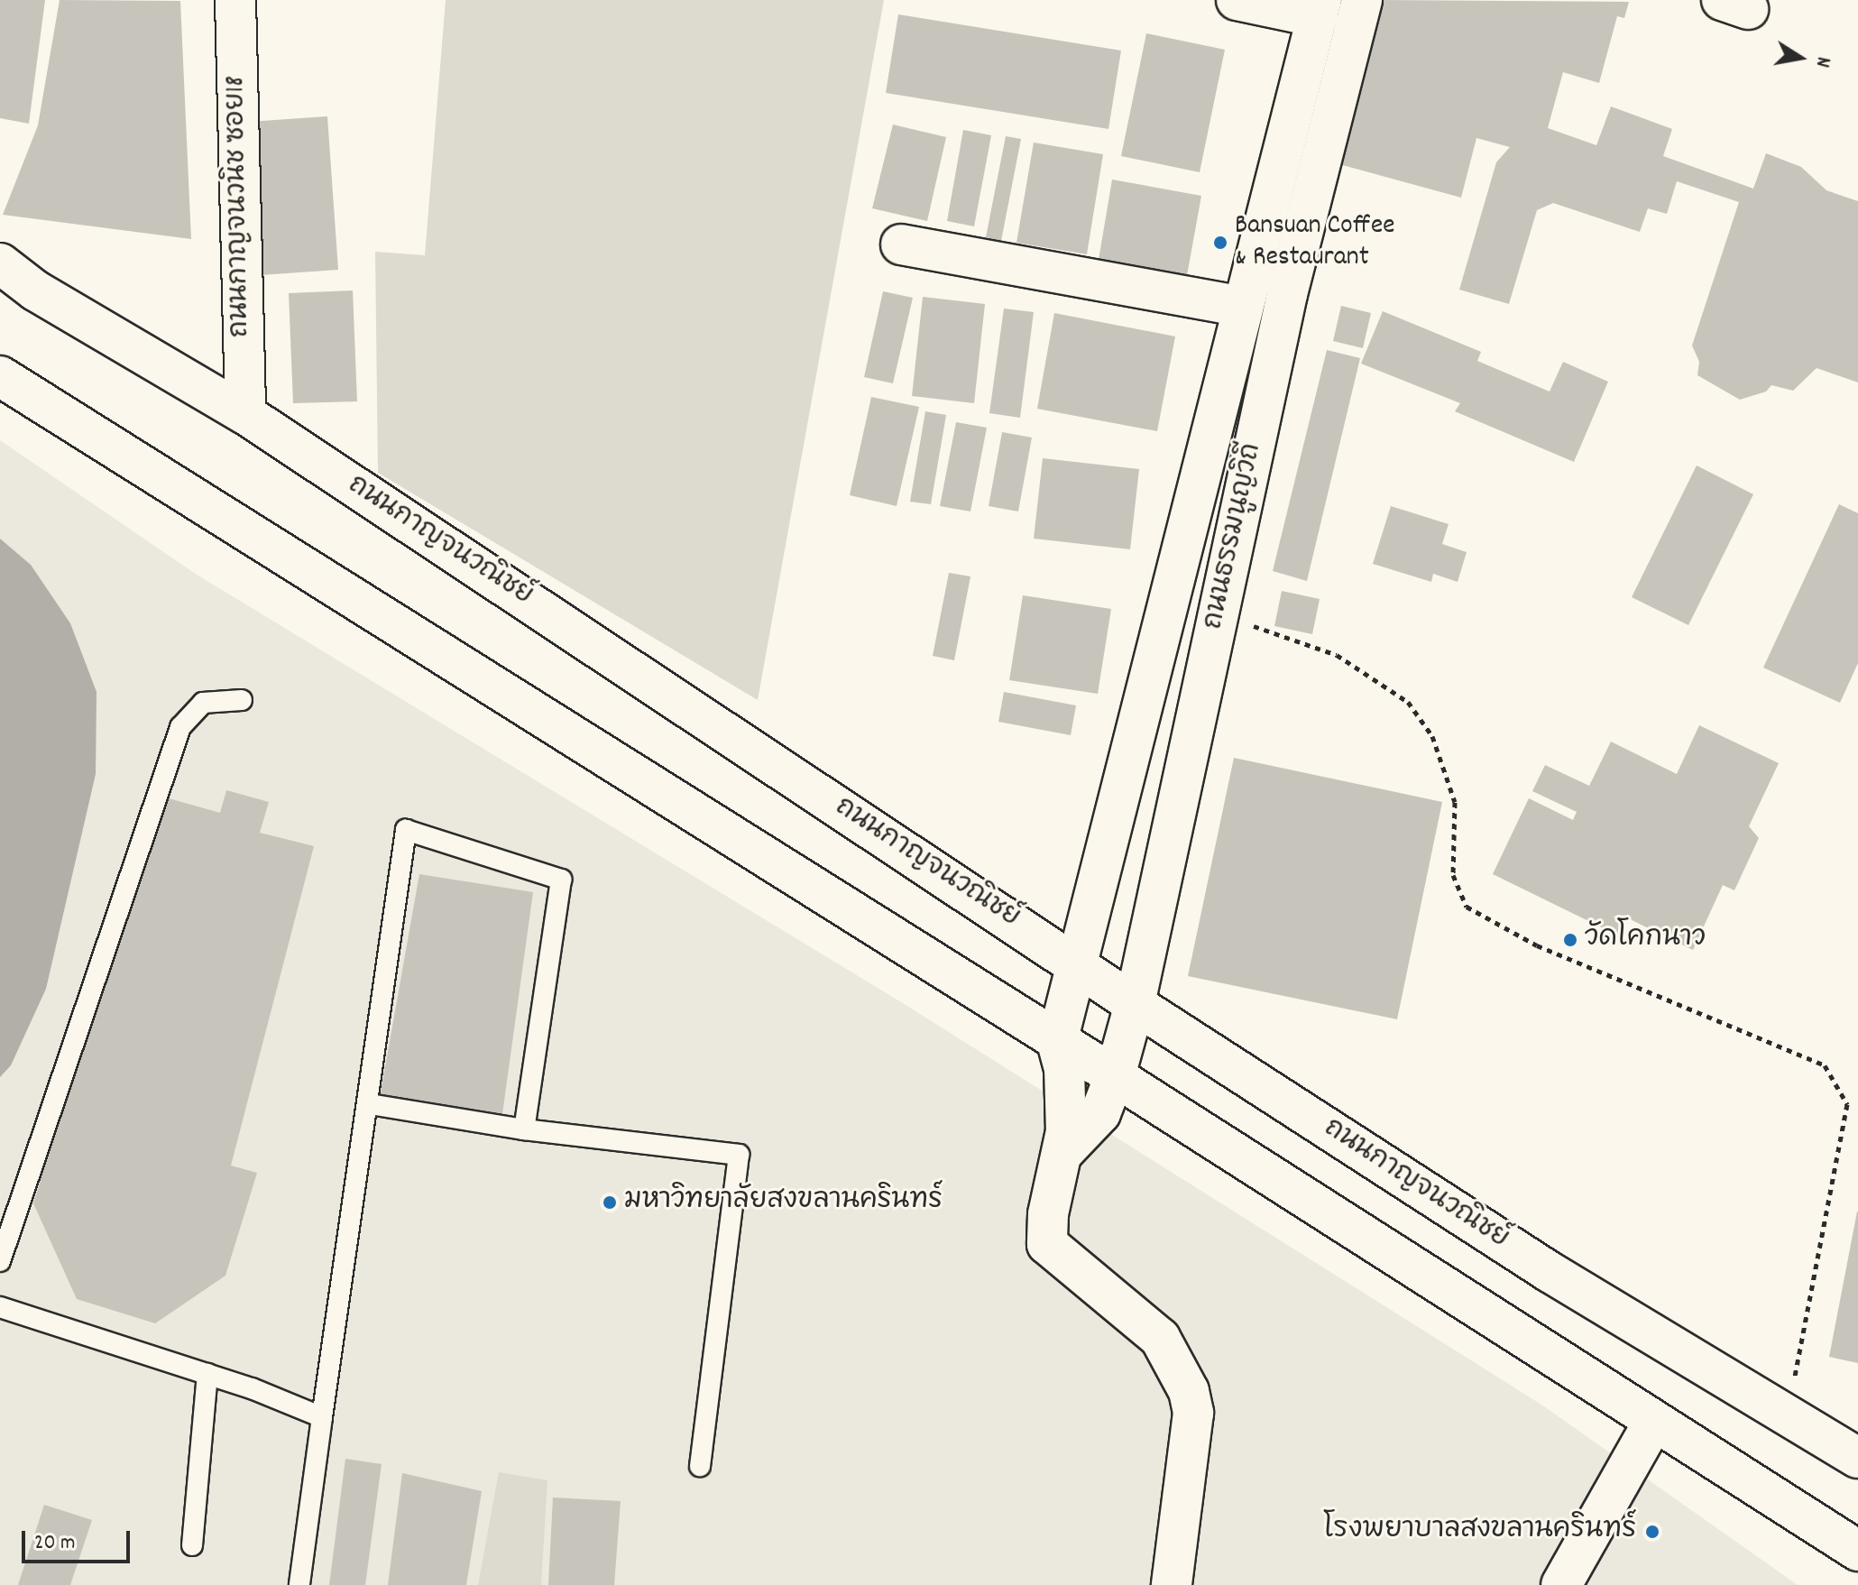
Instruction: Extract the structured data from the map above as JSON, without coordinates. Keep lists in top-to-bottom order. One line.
{"streets":{"main road":["ถนนกาญจนวนิช ซอย18","ถนนธรรมนูญวิถี","ถนนกาญจนวณิชย์"]},"crossings":[["ถนนกาญจนวนิช ซอย18","ถนนกาญจนวณิชย์"],["ถนนธรรมนูญวิถี","ถนนกาญจนวณิชย์"]],"places":["Bansuan Coffee & Restaurant","วัดโคกนาว","มหาวิทยาลัยสงขลานครินทร์","โรงพยาบาลสงขลานครินทร์"],"scale_bar":"20 m","north":"right"}
